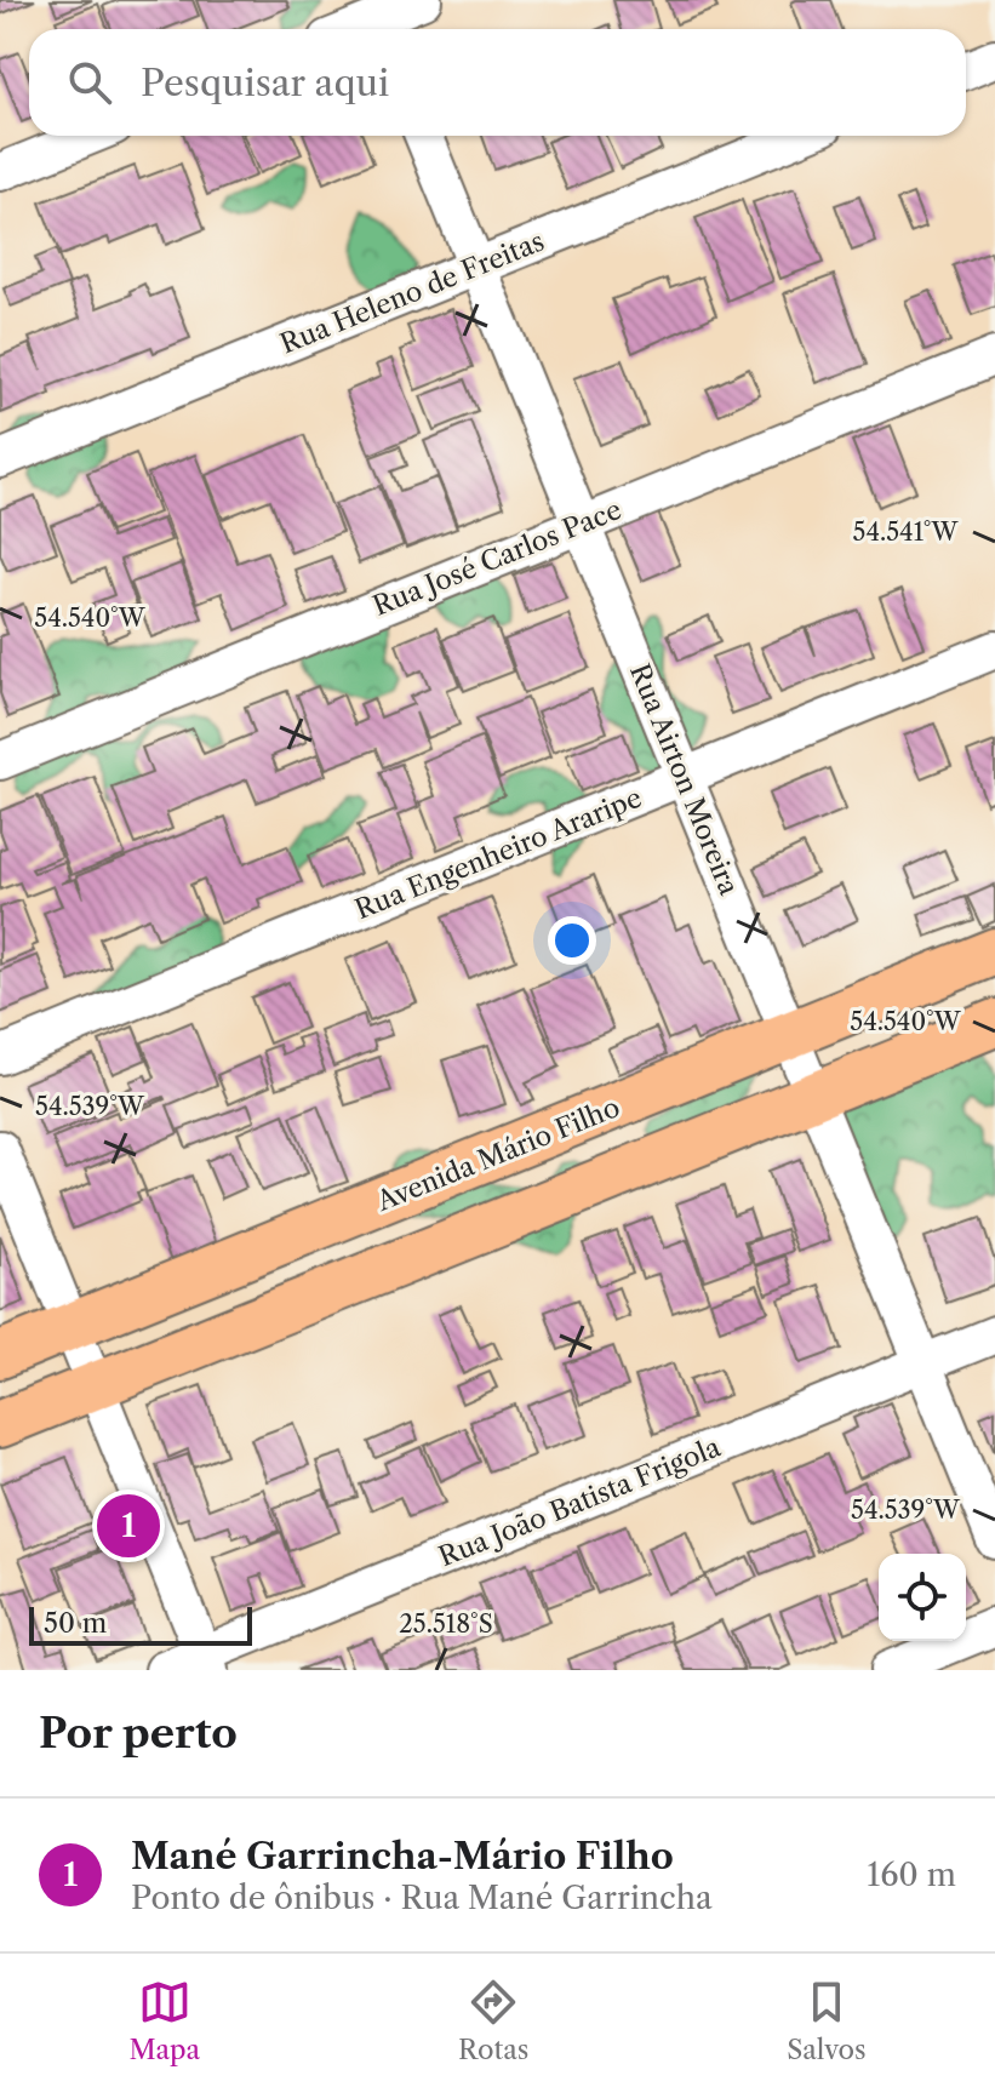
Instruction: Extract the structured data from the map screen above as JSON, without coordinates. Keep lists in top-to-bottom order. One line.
{"streets":{"main road":["Avenida Mário Filho"],"street":["Rua Heleno de Freitas","Rua José Carlos Pace","Rua Airton Moreira","Rua Engenheiro Araripe","Rua João Batista Frigola"]},"crossings":[["Rua Heleno de Freitas","Rua Airton Moreira"],["Rua José Carlos Pace","Rua Airton Moreira"],["Rua Airton Moreira","Rua Engenheiro Araripe"],["Rua Airton Moreira","Avenida Mário Filho"],["Rua Airton Moreira","Rua João Batista Frigola"]],"scale_bar":"50 m","page":{"search":"Pesquisar aqui","pins":"1","scale":"50 m","heading":"Por perto","list":[{"mark":"1","name":"Mané Garrincha-Mário Filho","note":"Ponto de ônibus · Rua Mané Garrincha","value":"160 m"}],"nav":["Mapa","Rotas","Salvos"]},"coordinates":["54.541°W","54.540°W","54.539°W","25.518°S"]}
